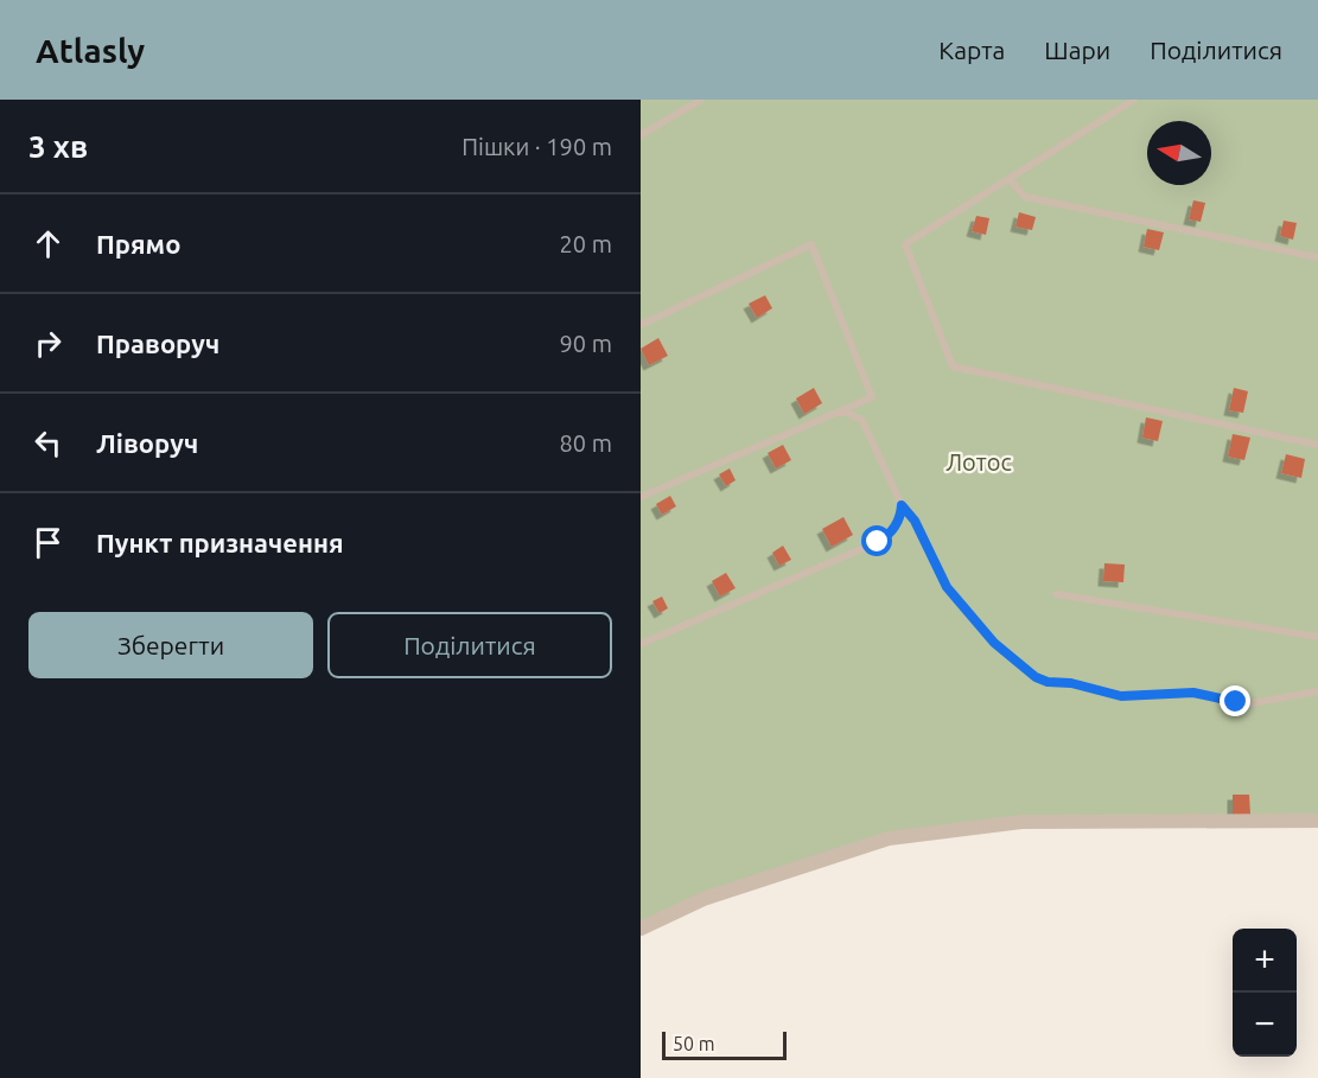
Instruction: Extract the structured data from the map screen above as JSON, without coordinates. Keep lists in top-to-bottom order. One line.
{"parks":["Лотос"],"scale_bar":"50 m","north":"left","page":{"header":"Atlasly","nav":["Карта","Шари","Поділитися"],"heading":["3 хв","Пішки · 190 m"],"list":[["Прямо","20 m"],["Праворуч","90 m"],["Ліворуч","80 m"],"Пункт призначення"],"buttons":["Зберегти","Поділитися"],"map_buttons":["+","−"],"scale":"50 m"}}
